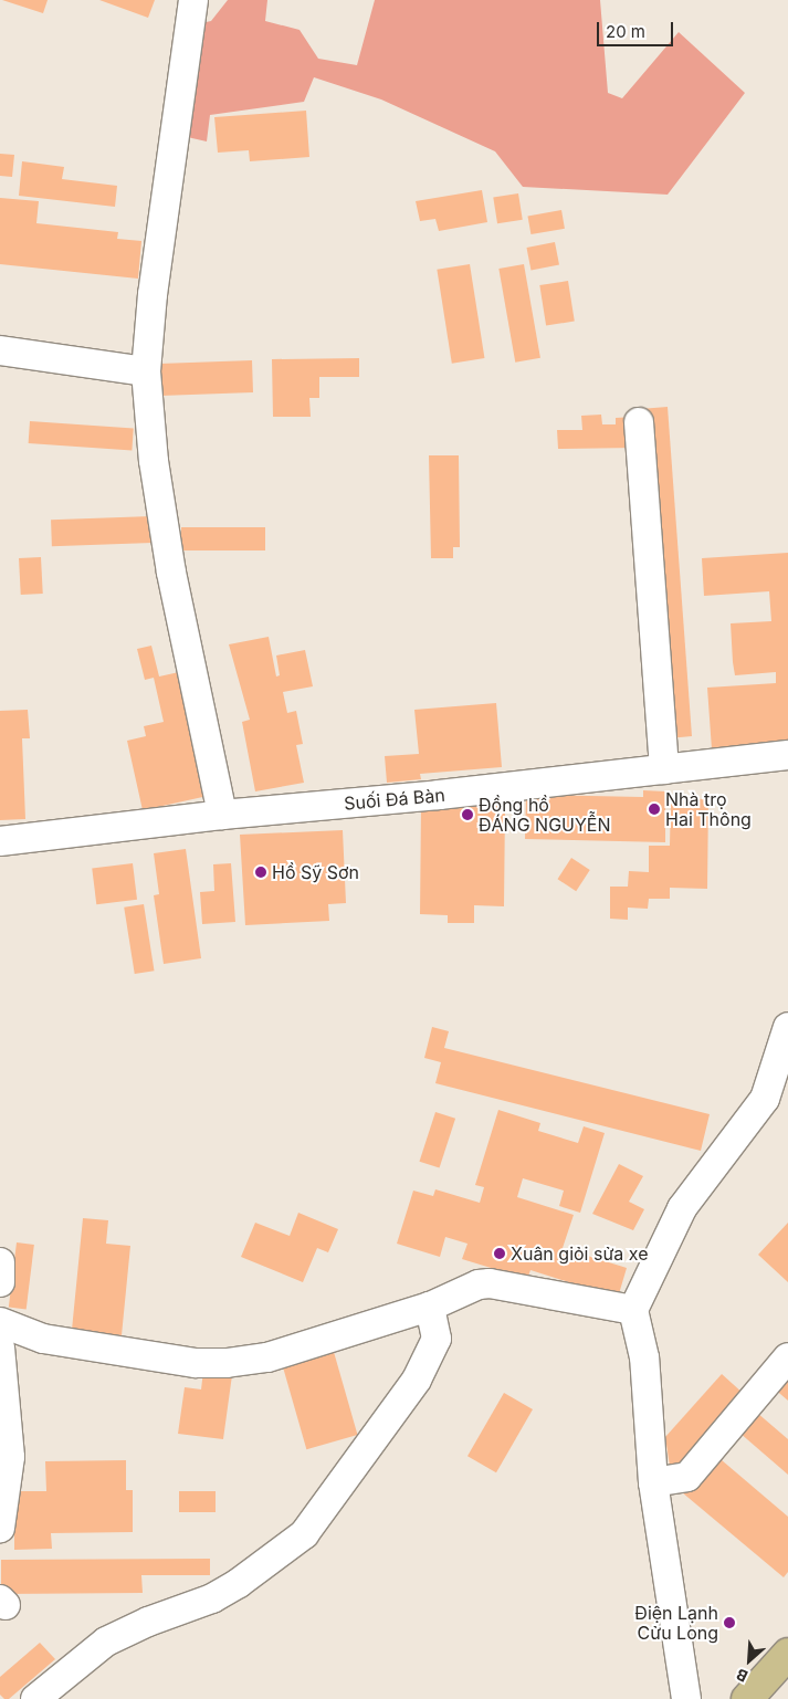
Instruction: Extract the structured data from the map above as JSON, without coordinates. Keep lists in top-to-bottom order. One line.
{"streets":{"street":["Suối Đá Bàn"]},"places":["Nhà trọ Hai Thông","Đồng hồ ĐÁNG NGUYỄN","Hồ Sỹ Sơn","Xuân giỏi sửa xe","Điện Lạnh Cửu Long"],"scale_bar":"20 m","north":"bottom left"}
